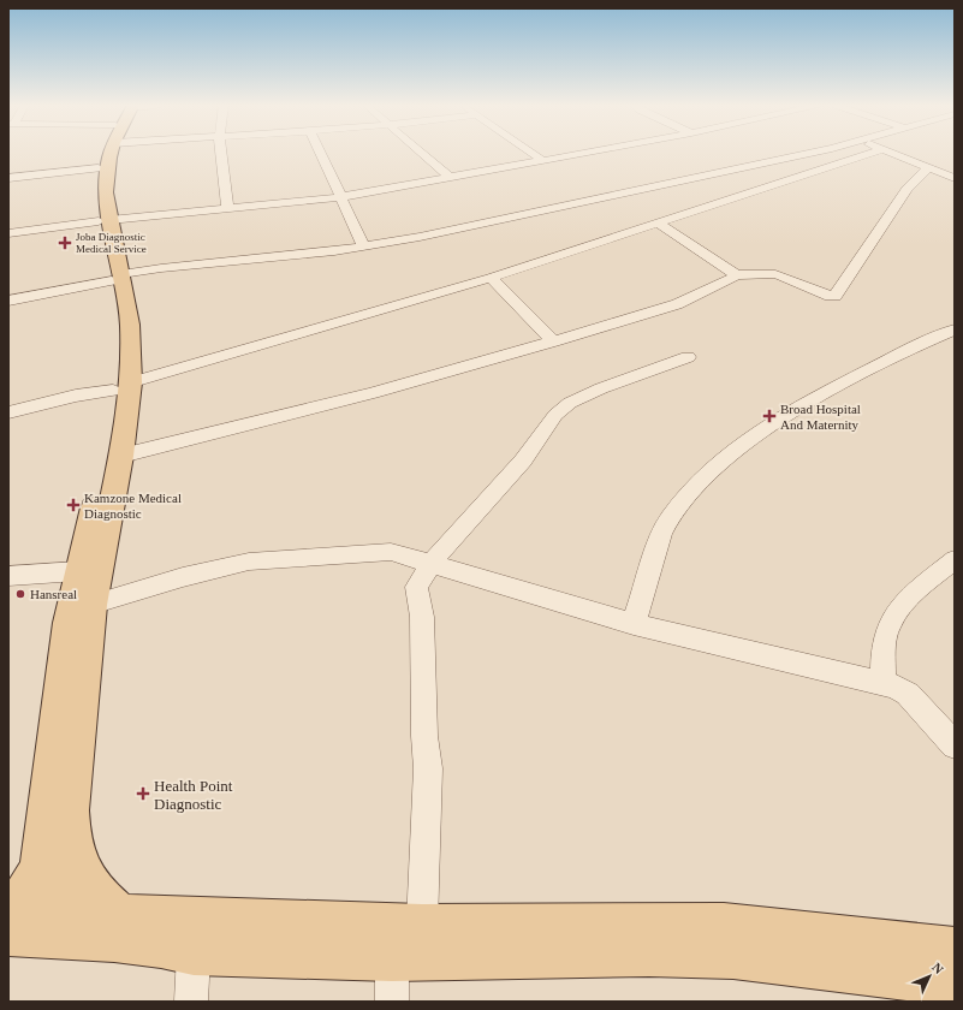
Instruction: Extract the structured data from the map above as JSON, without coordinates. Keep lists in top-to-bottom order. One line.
{"places":{"health":["Joba Diagnostic Medical Service","Broad Hospital And Maternity","Kamzone Medical Diagnostic","Health Point Diagnostic"],"other":["Hansreal"]},"north":"top right"}
